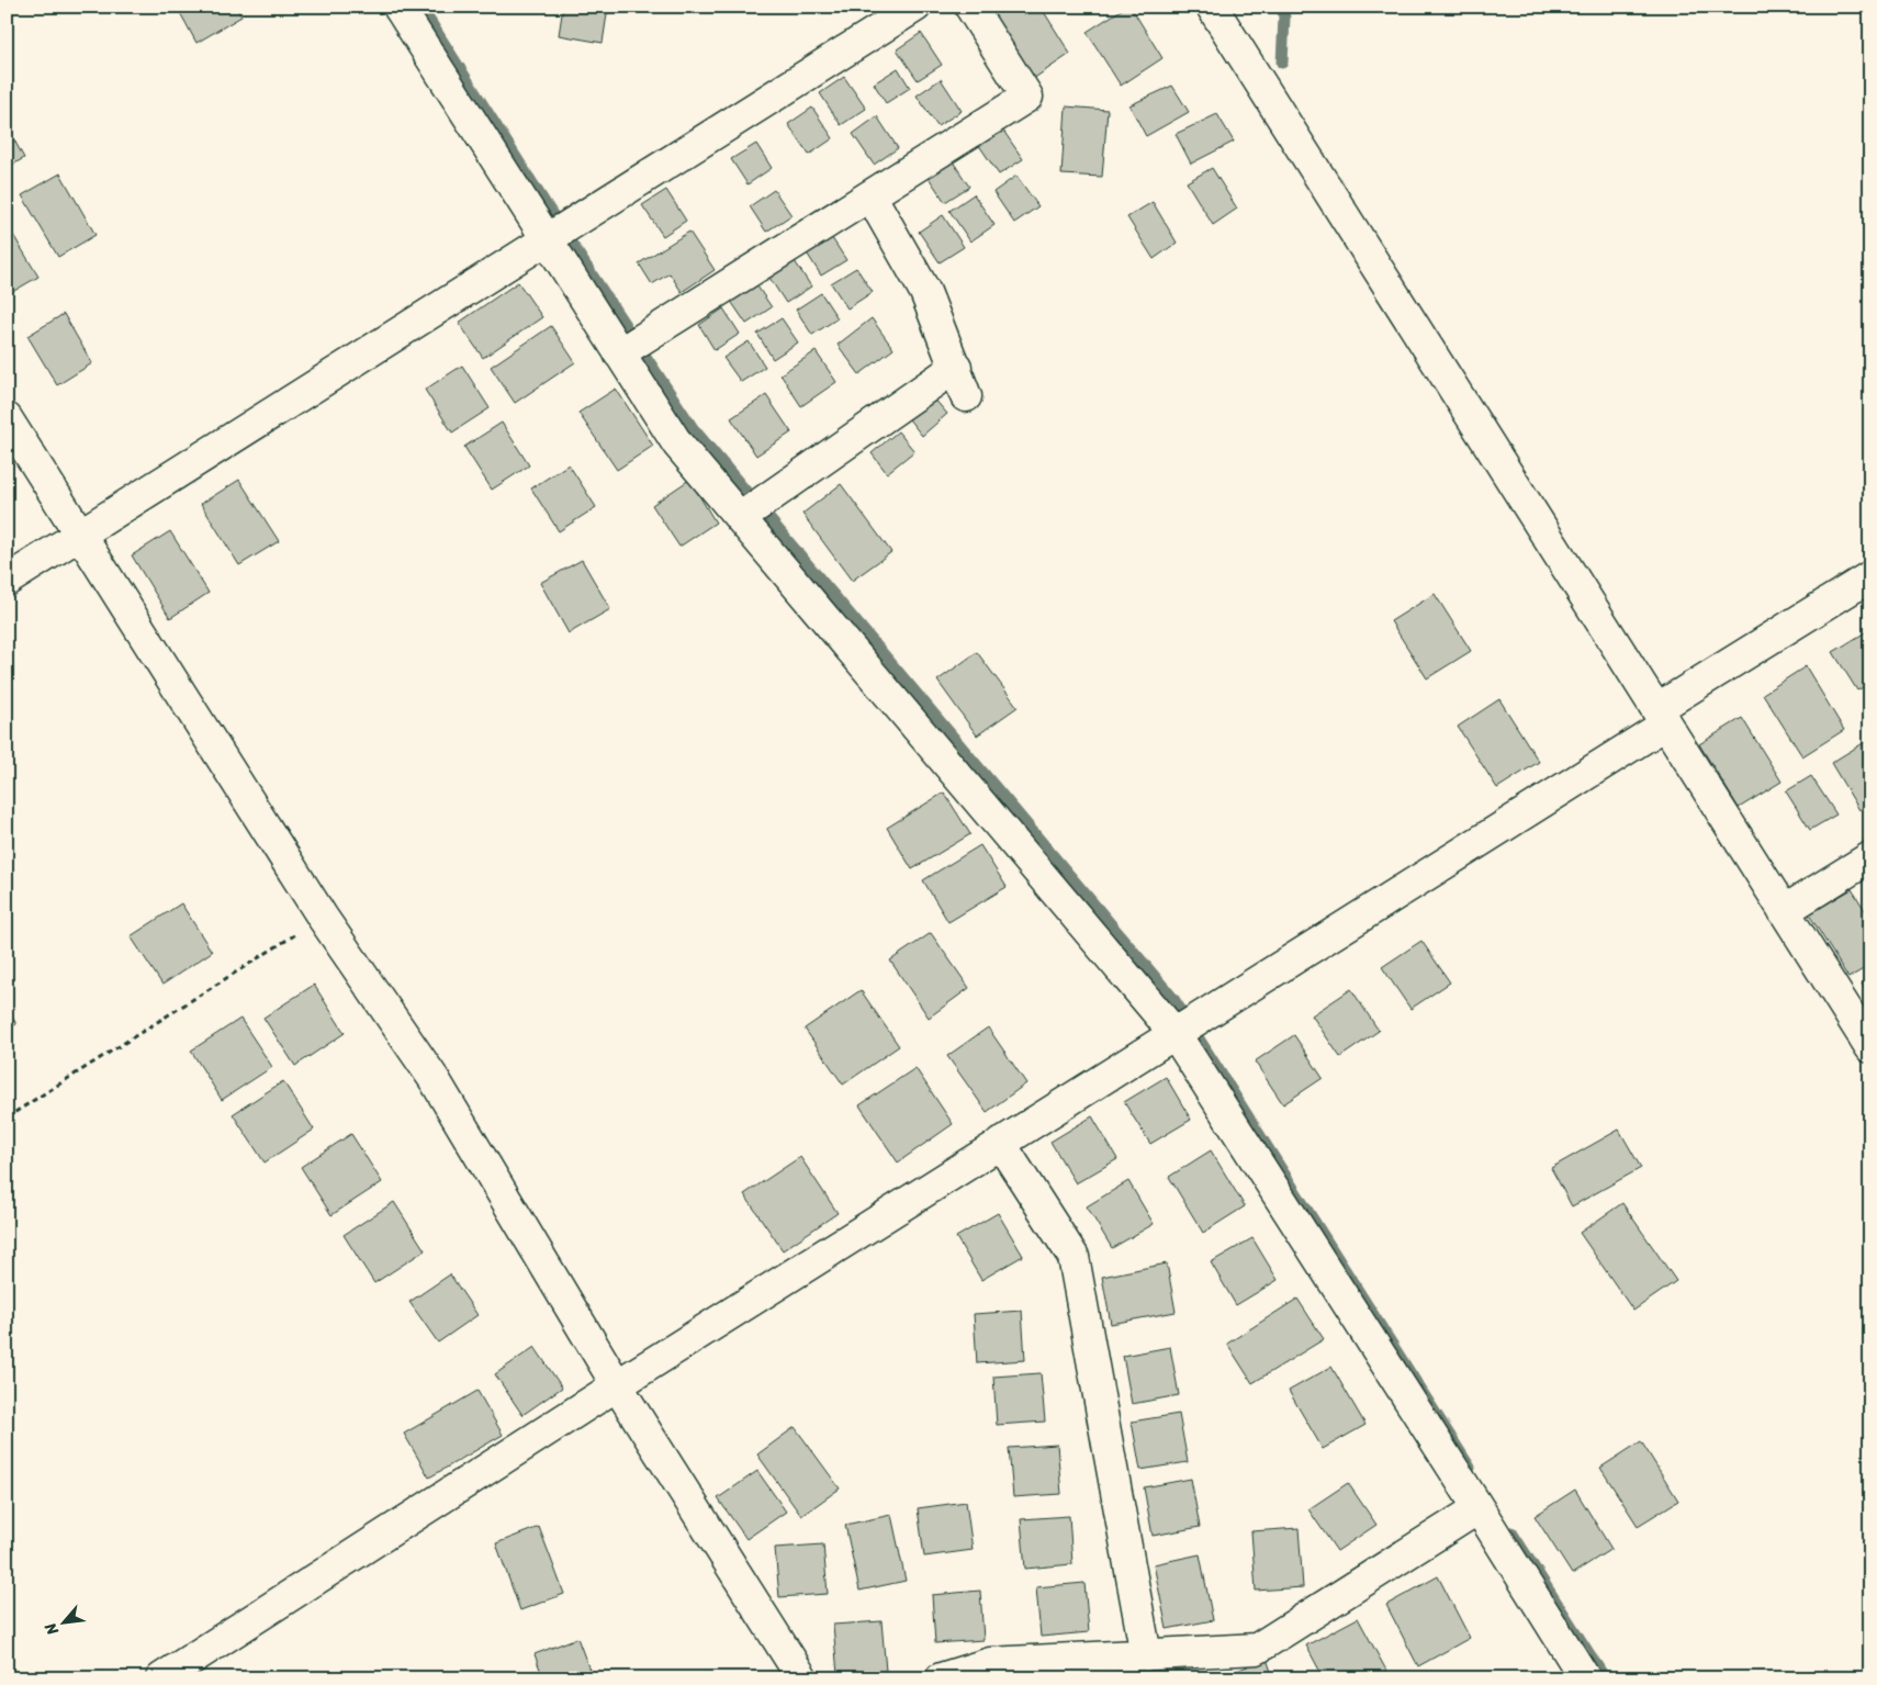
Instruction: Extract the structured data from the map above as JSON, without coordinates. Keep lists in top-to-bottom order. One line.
{"north":"bottom left"}
